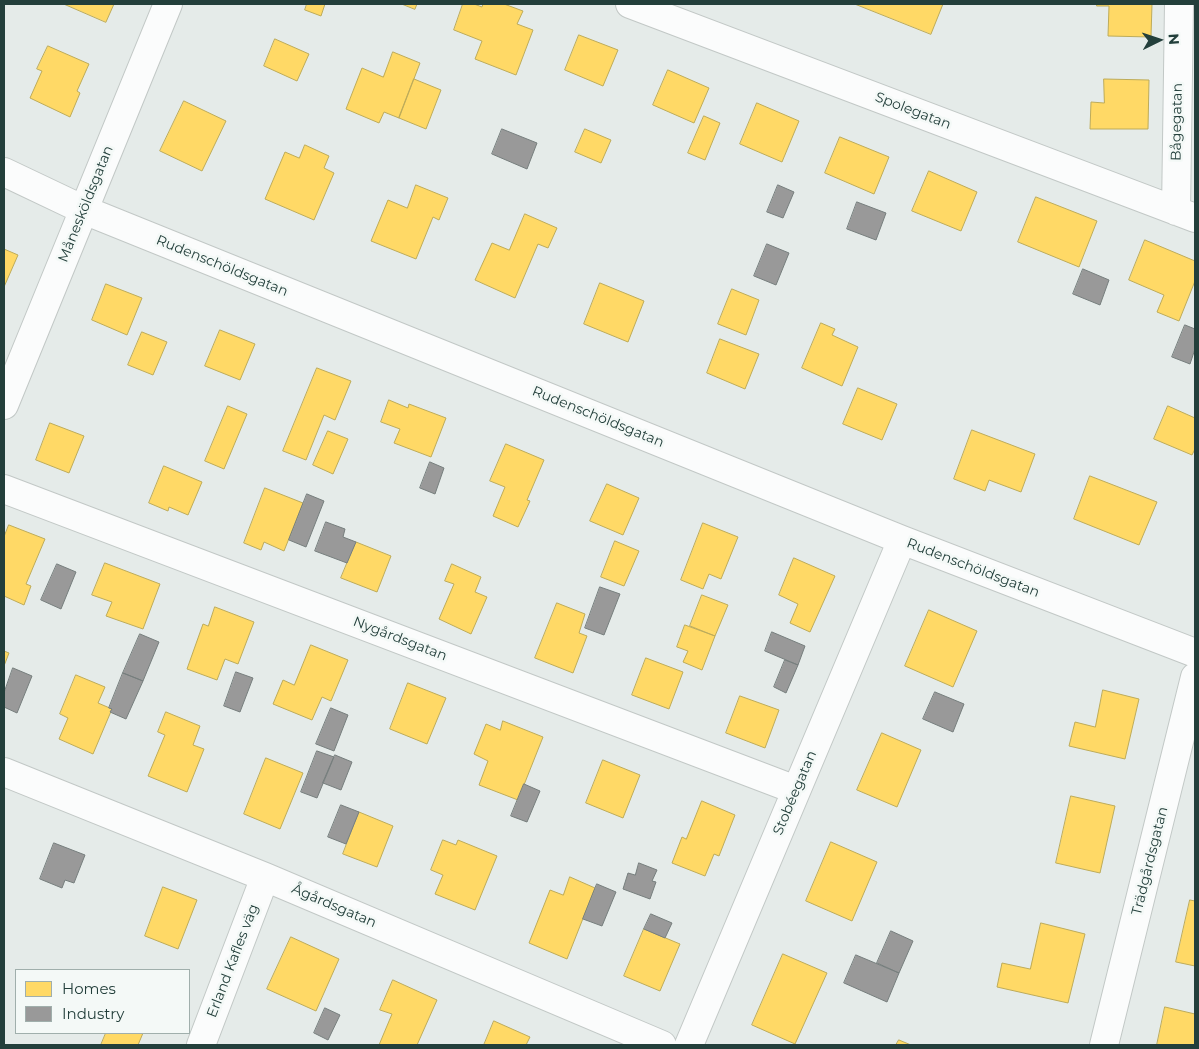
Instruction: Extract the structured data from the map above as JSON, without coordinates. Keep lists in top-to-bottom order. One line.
{"streets":{"street":["Spolegatan","Bågegatan","Månesköldsgatan","Rudenschöldsgatan","Nygårdsgatan","Stobéegatan","Trädgårdsgatan","Ågårdsgatan","Erland Kafles väg"]},"crossings":[["Spolegatan","Bågegatan"],["Månesköldsgatan","Rudenschöldsgatan"],["Rudenschöldsgatan","Stobéegatan"],["Nygårdsgatan","Stobéegatan"],["Ågårdsgatan","Erland Kafles väg"]],"legend":["Homes","Industry"],"north":"right"}
